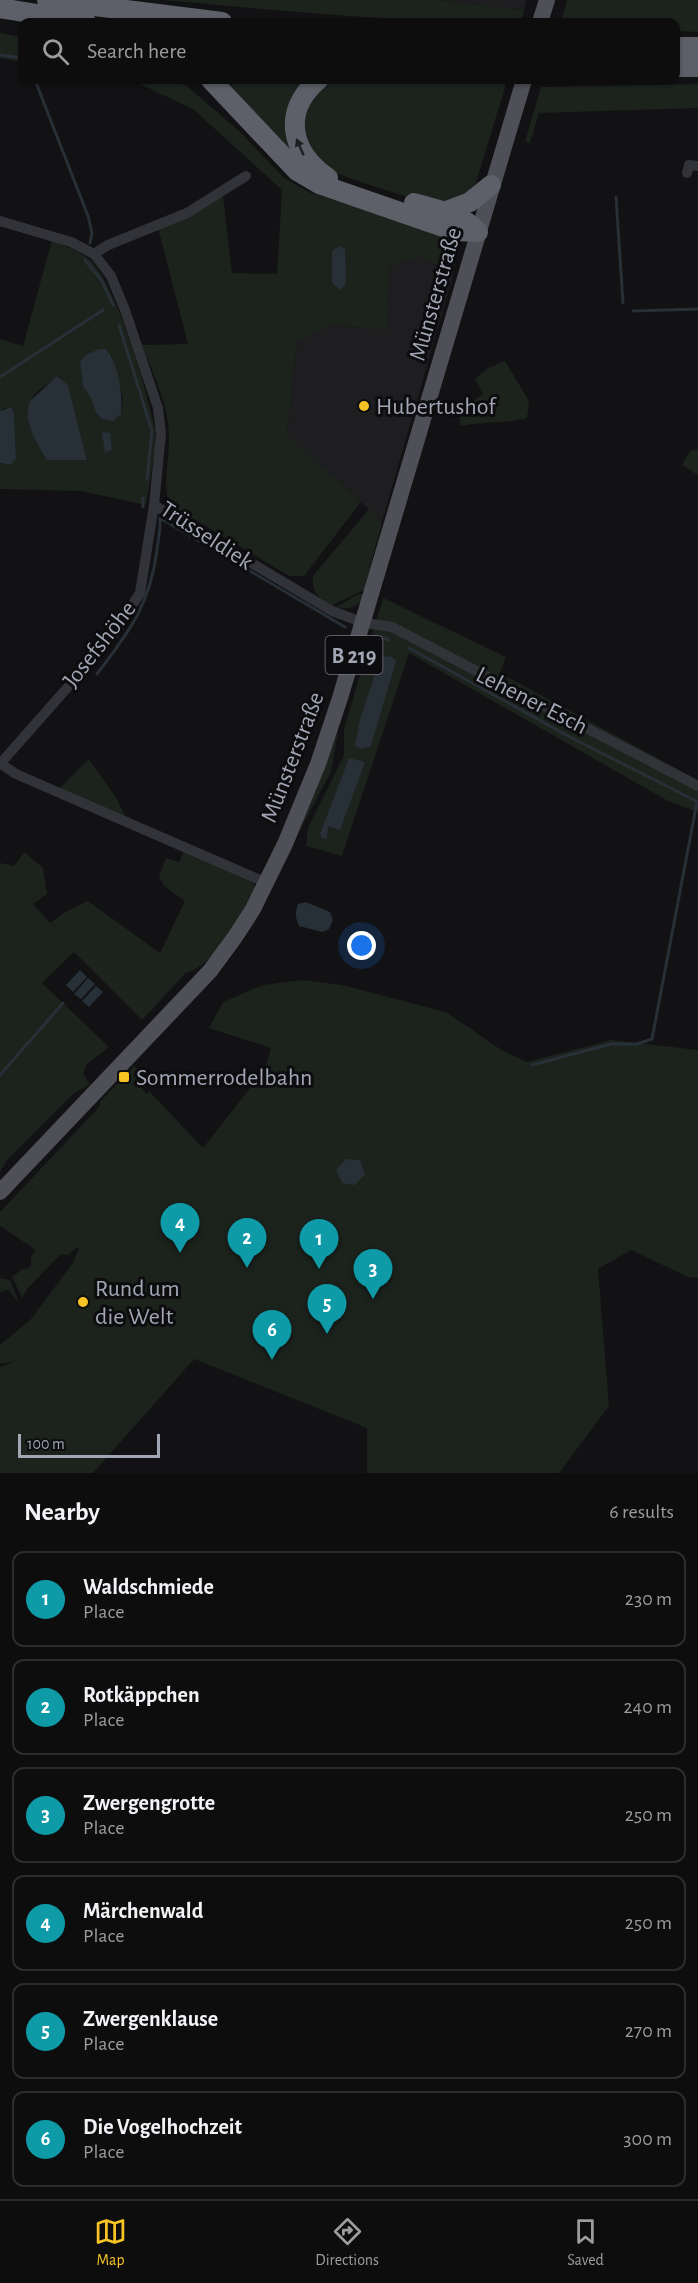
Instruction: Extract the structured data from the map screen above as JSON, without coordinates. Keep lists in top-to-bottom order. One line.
{"streets":{"main road":["Münsterstraße","B 219"],"street":["Trüsseldiek","Josefshöhe","Lehener Esch"]},"crossings":[["Münsterstraße","Trüsseldiek"],["Münsterstraße","Josefshöhe"],["Münsterstraße","Lehener Esch"],["Trüsseldiek","Josefshöhe"],["Trüsseldiek","Lehener Esch"]],"places":{"other":["Hubertushof","Rund um die Welt"],"transit":["Sommerrodelbahn"]},"scale_bar":"100 m","page":{"search":"Search here","pins":["4","2","1","3","5","6"],"scale":"100 m","heading":["Nearby","6 results"],"list":[{"mark":"1","name":"Waldschmiede","note":"Place","value":"230 m"},{"mark":"2","name":"Rotkäppchen","note":"Place","value":"240 m"},{"mark":"3","name":"Zwergengrotte","note":"Place","value":"250 m"},{"mark":"4","name":"Märchenwald","note":"Place","value":"250 m"},{"mark":"5","name":"Zwergenklause","note":"Place","value":"270 m"},{"mark":"6","name":"Die Vogelhochzeit","note":"Place","value":"300 m"}],"nav":["Map","Directions","Saved"]}}
